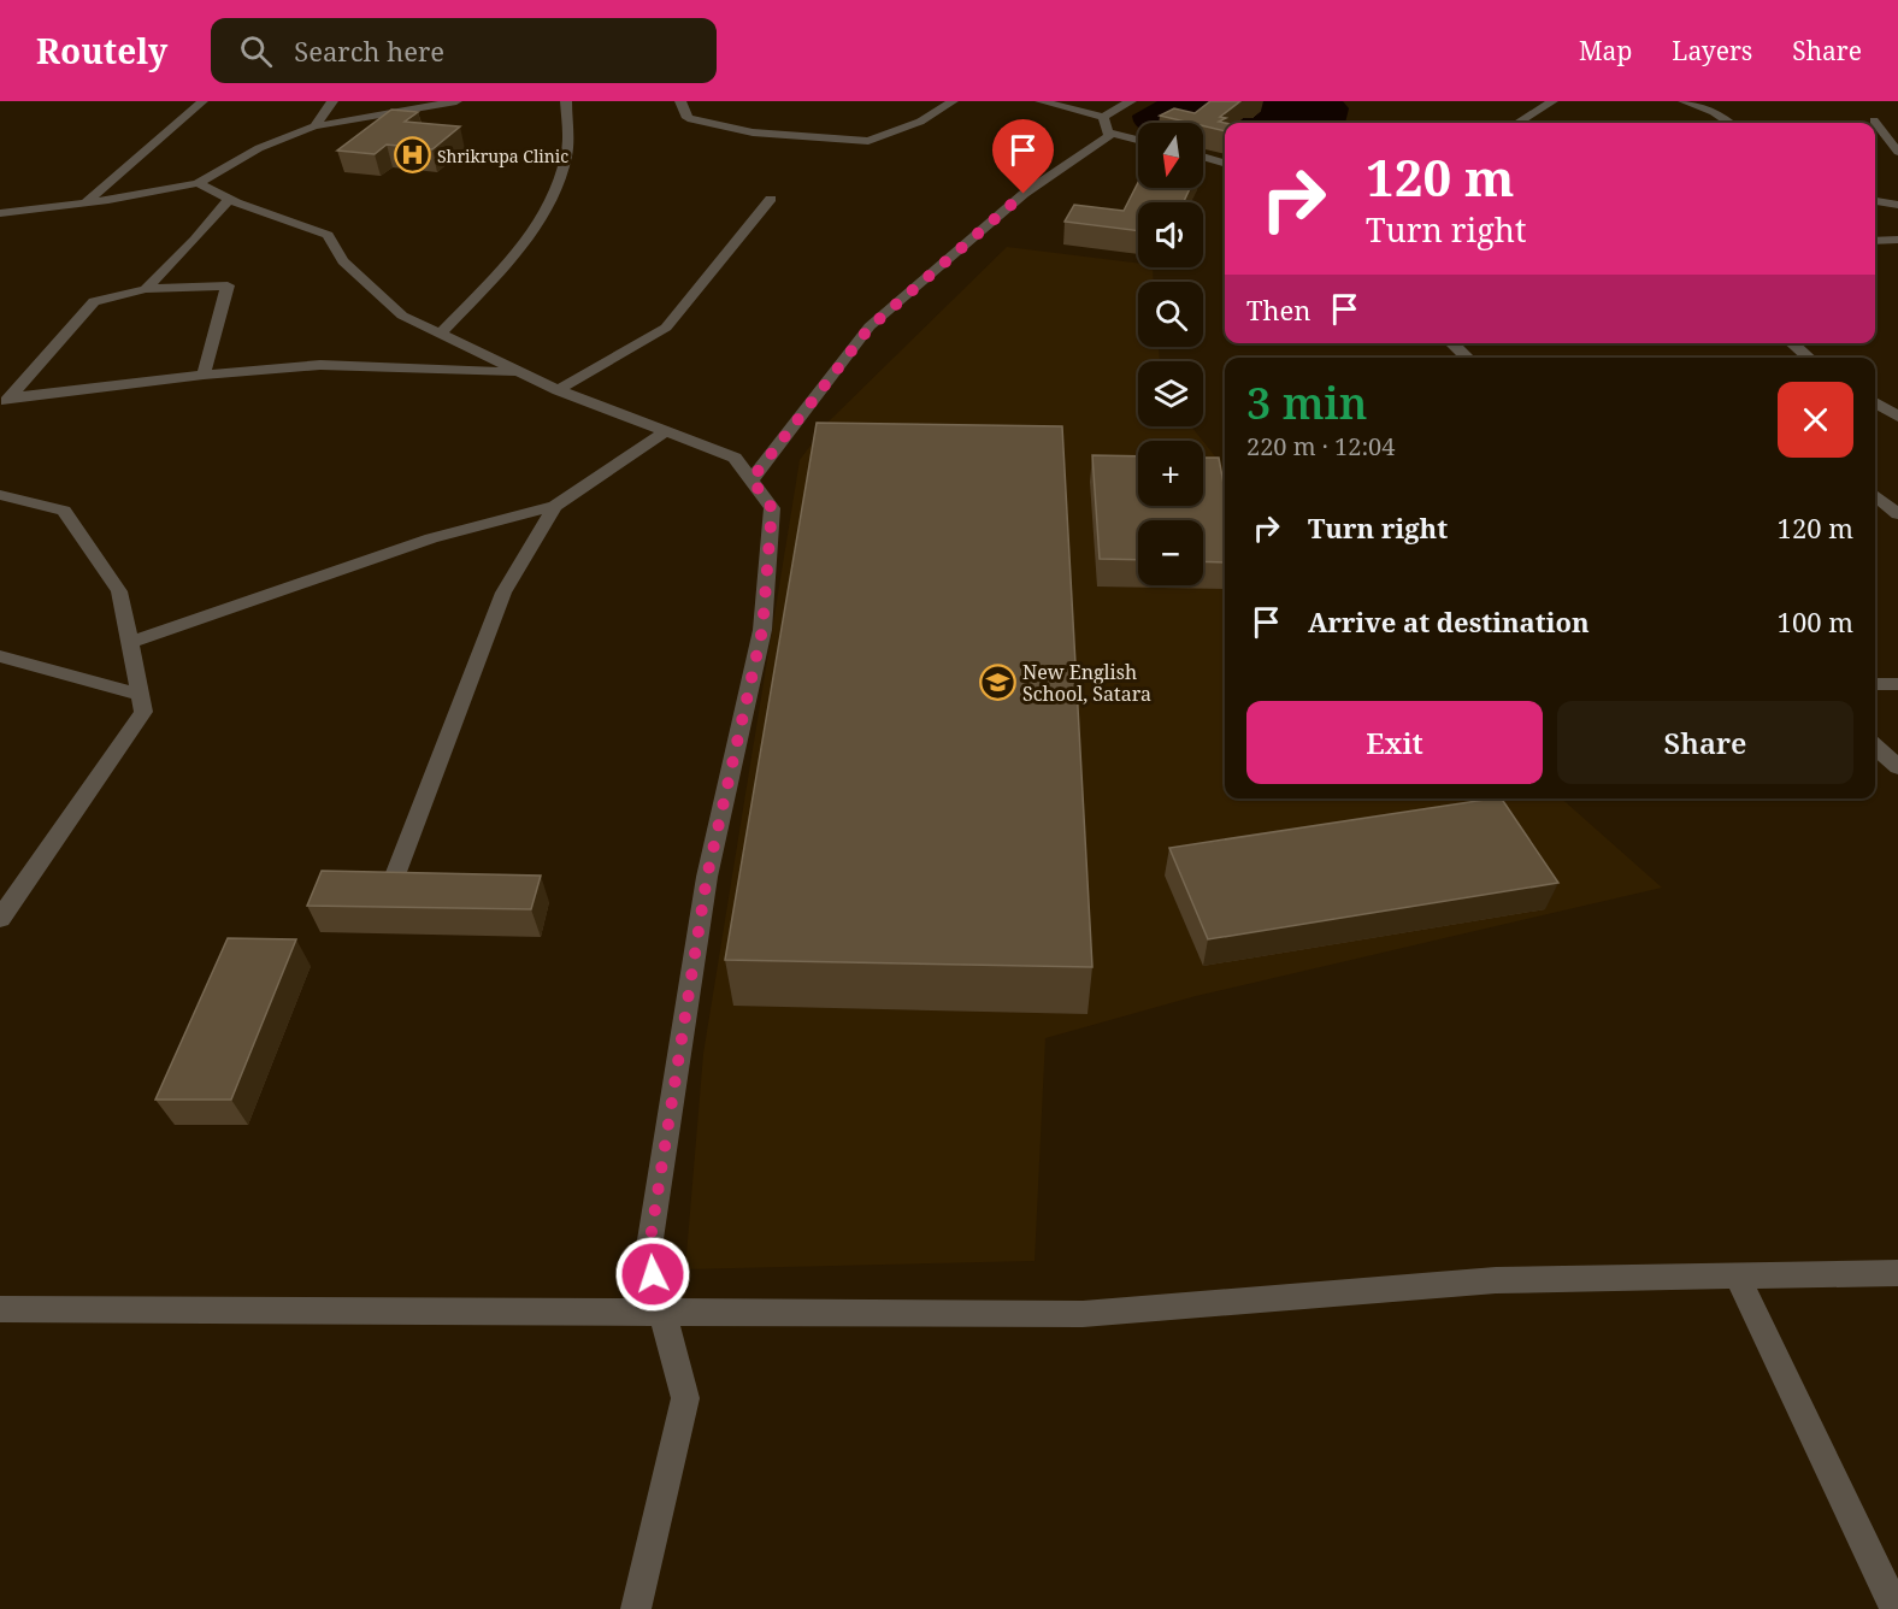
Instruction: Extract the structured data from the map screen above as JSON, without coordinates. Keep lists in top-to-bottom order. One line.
{"places":{"hospital":["Shrikrupa Clinic"],"school or university":["New English School, Satara"]},"north":"bottom","page":{"header":"Routely","search":"Search here","nav":["Map","Layers","Share"],"map_buttons":["+","−"],"turn":["120 m","Turn right"],"then":"Then","heading":["3 min","220 m · 12:04"],"list":[{"name":"Turn right","value":"120 m"},{"name":"Arrive at destination","value":"100 m"}],"buttons":["Exit","Share"]}}
